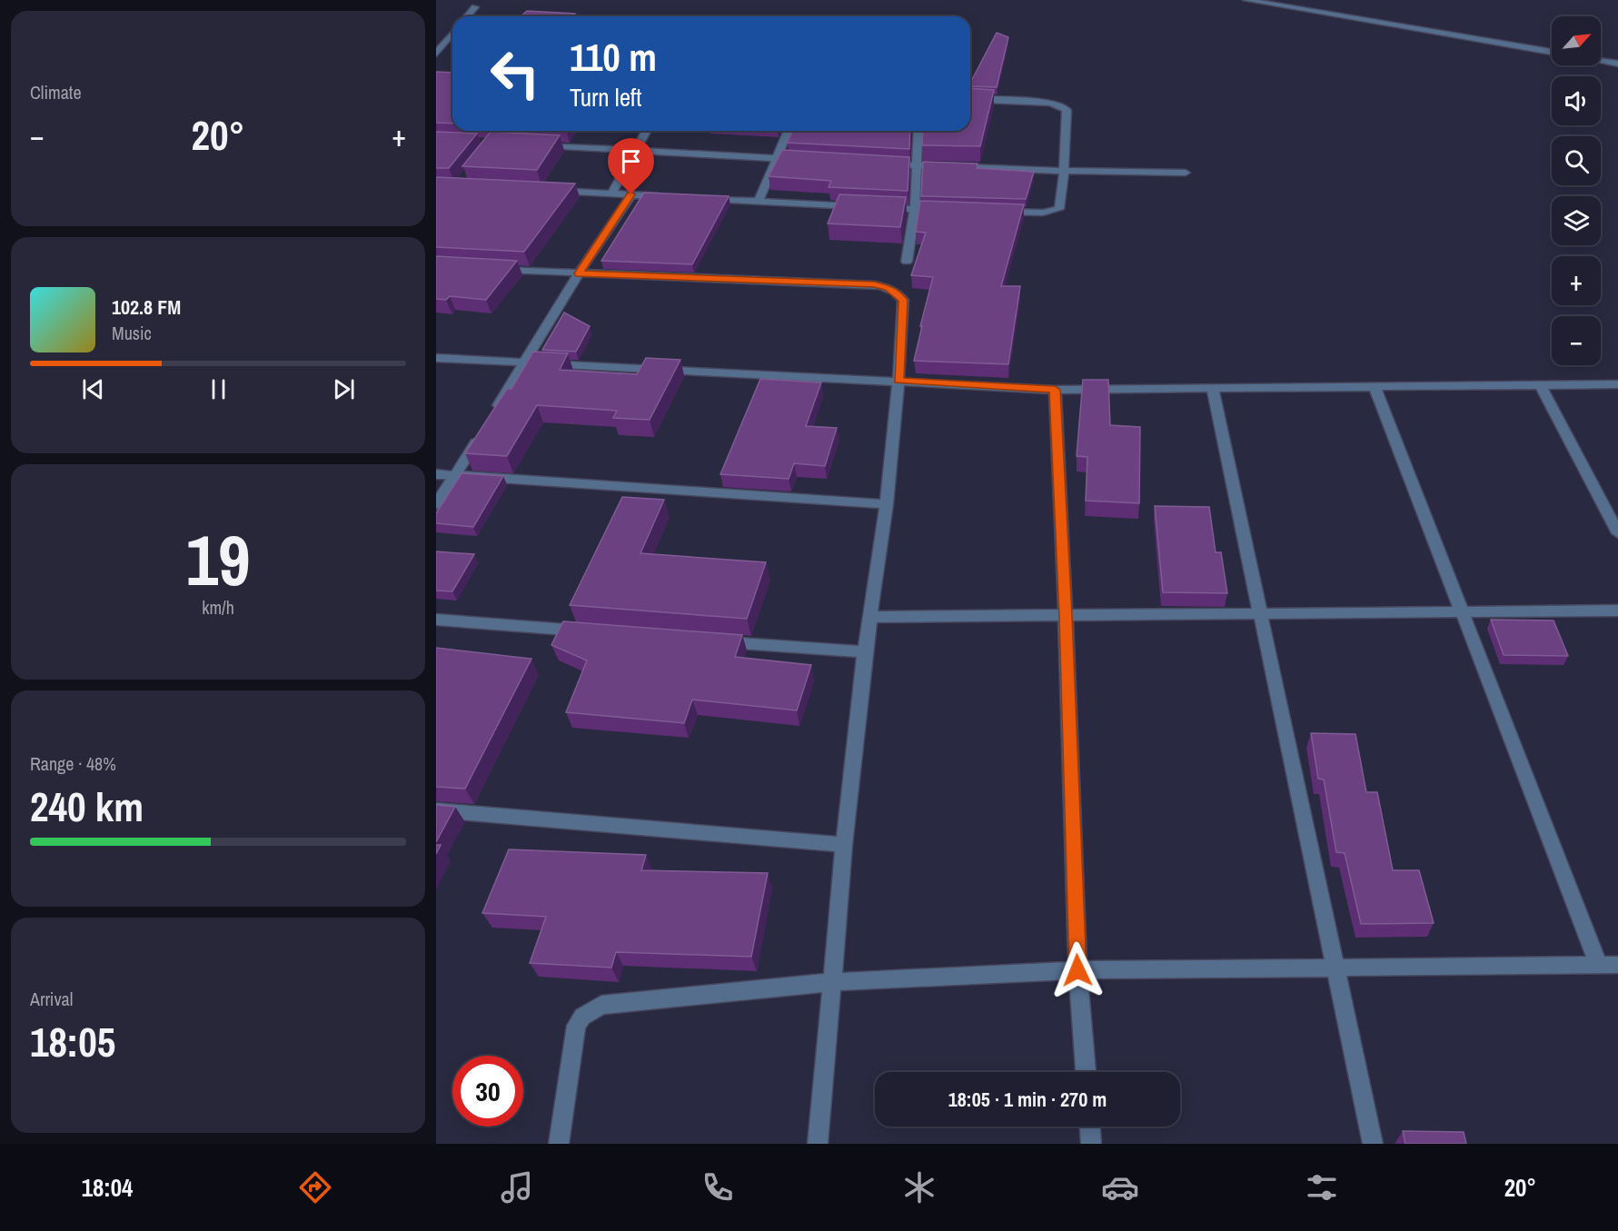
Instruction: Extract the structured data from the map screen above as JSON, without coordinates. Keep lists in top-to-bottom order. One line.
{"north":"top right","page":{"tile":["Climate",["19","km/h"],["Range · 48%","240 km"],["Arrival","18:05"]],"map_buttons":["+","−"],"turn":["110 m","Turn left"],"heat":["−","20°","+"],"song":["102.8 FM","Music"],"limit":"30","trip":"18:05 · 1 min · 270 m","tabs":["18:04","20°"]}}
